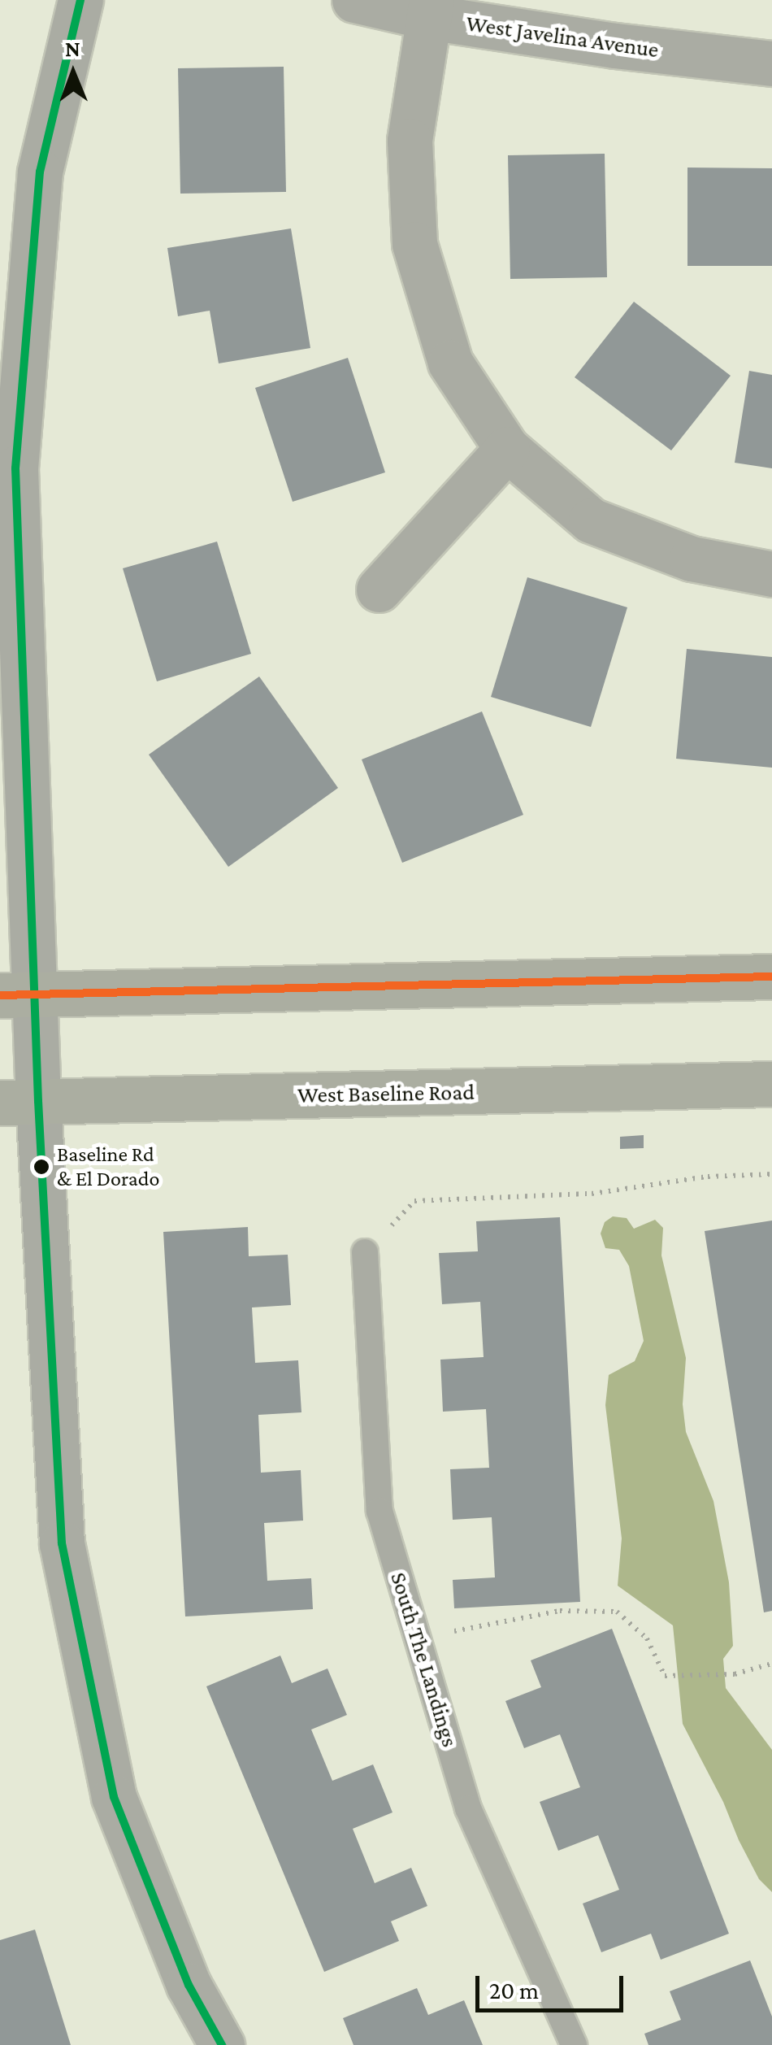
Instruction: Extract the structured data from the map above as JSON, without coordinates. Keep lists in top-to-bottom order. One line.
{"streets":{"main road":["West Baseline Road"],"street":["West Javelina Avenue"],"lane":["South The Landings"]},"places":["Baseline Rd & El Dorado"],"scale_bar":"20 m","north":"top"}
